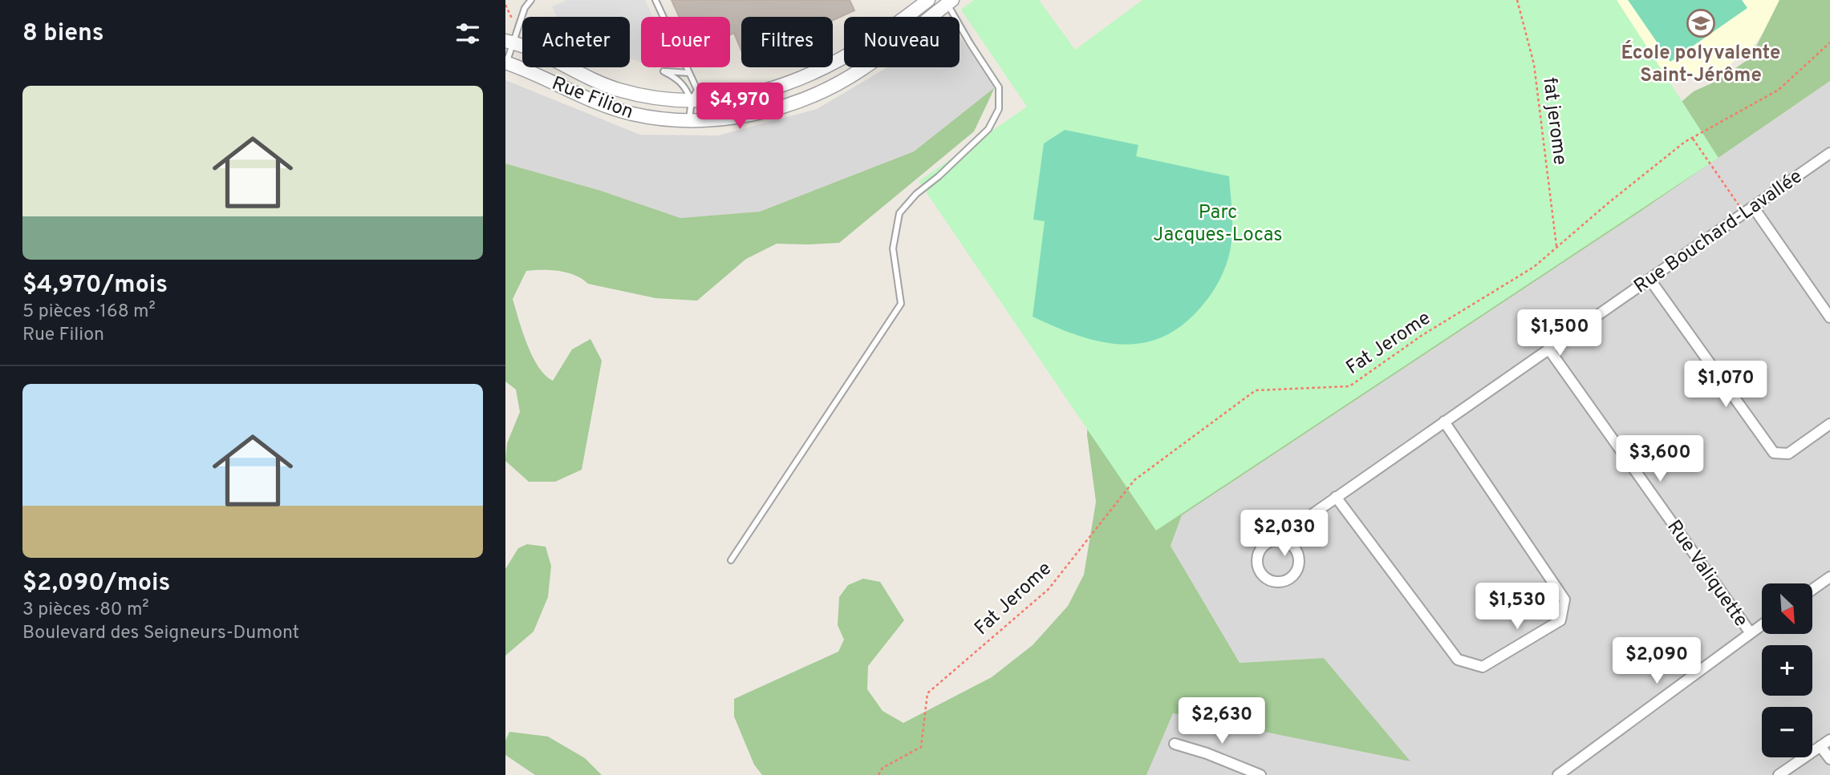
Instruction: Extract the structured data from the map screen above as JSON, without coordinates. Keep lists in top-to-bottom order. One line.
{"streets":{"street":["Rue Filion","Rue Bouchard-Lavallée","Rue Valiquette"],"path":["fat jerome","Fat Jerome"]},"crossings":[["fat jerome","Fat Jerome"],["Rue Bouchard-Lavallée","Rue Valiquette"]],"parks":["Parc Jacques-Locas"],"places":{"school or university":["École polyvalente Saint-Jérôme"]},"north":"bottom right","page":{"heading":"8 biens","chip":["Acheter","Louer","Filtres","Nouveau"],"list":[{"name":"$4,970/mois","note":"5 pièces · 168 m² · Rue Filion"},{"name":"$2,090/mois","note":"3 pièces · 80 m² · Boulevard des Seigneurs-Dumont"}],"price":["$4,970","$1,500","$1,070","$3,600","$2,030","$1,530","$2,090","$2,630"],"map_buttons":["+","−"]}}
